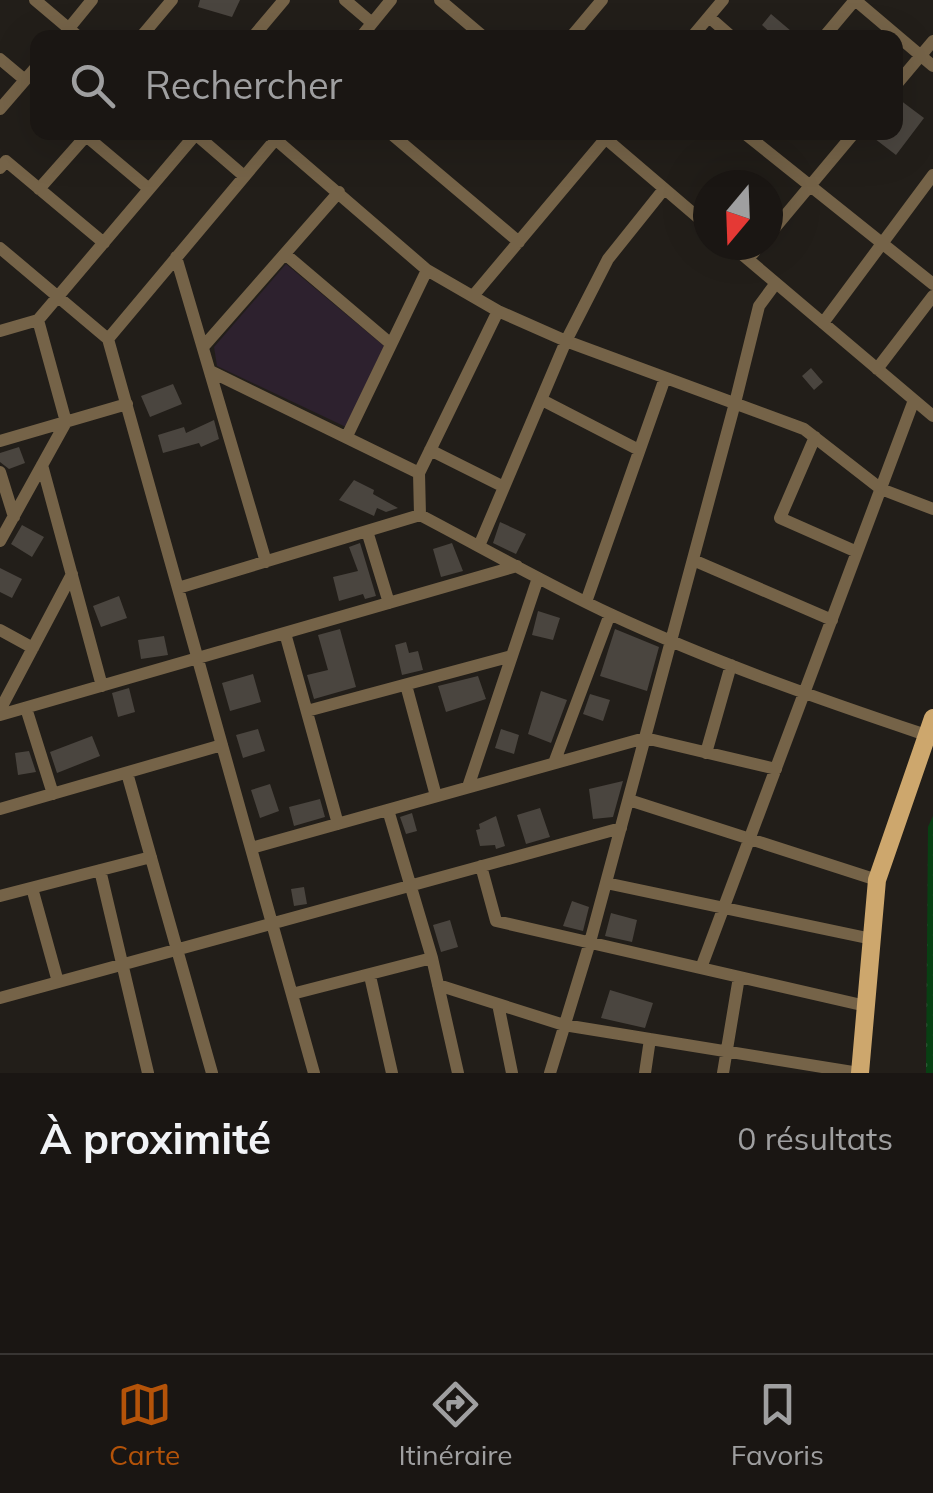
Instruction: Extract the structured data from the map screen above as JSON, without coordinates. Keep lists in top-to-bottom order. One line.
{"north":"bottom","page":{"search":"Rechercher","heading":["À proximité","0 résultats"],"nav":["Carte","Itinéraire","Favoris"]}}
